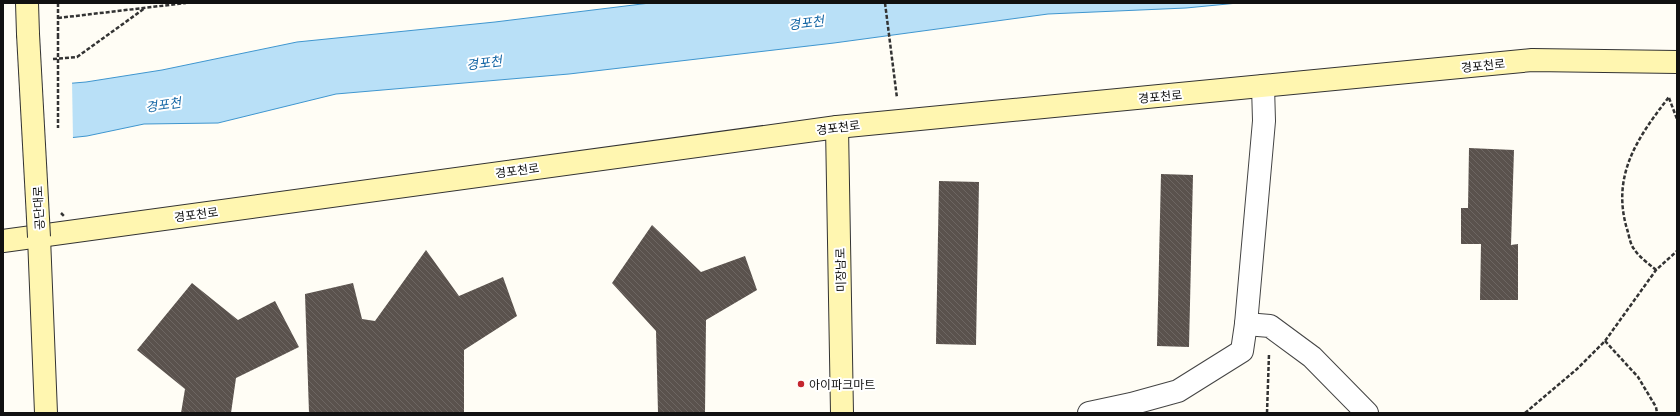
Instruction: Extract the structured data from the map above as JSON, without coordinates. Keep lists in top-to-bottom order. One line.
{"streets":{"street":["경포천로","공단대로","미장남로"]},"crossings":[["경포천로","공단대로"],["경포천로","미장남로"]],"water":["경포천"],"places":["아이파크마트"]}
